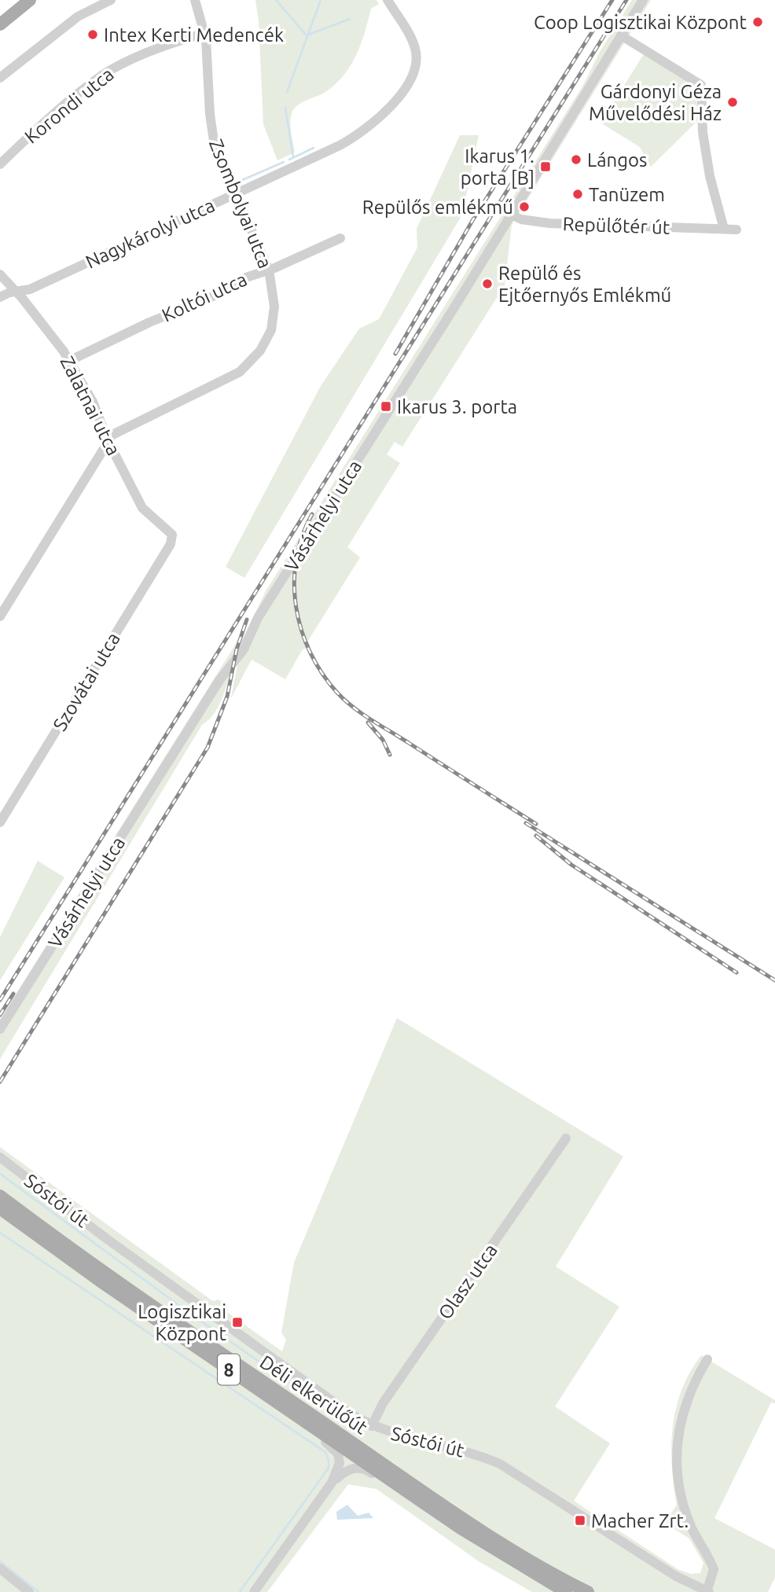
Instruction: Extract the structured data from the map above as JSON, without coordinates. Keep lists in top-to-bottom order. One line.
{"streets":{"main road":["8","Déli elkerülőút"],"street":["Korondi utca","Zsombolyai utca","Repülőtér út","Nagykárolyi utca","Koltói utca","Zalatnai utca","Vásárhelyi utca","Szovátai utca","Sóstói út","Olasz utca"]},"crossings":[["Korondi utca","Zsombolyai utca"],["Zsombolyai utca","Nagykárolyi utca"],["Zsombolyai utca","Koltói utca"],["Zsombolyai utca","Zalatnai utca"],["Repülőtér út","Vásárhelyi utca"],["Nagykárolyi utca","Zalatnai utca"],["Koltói utca","Zalatnai utca"],["Zalatnai utca","Szovátai utca"],["Sóstói út","Olasz utca"]],"places":{"other":["Coop Logisztikai Központ","Intex Kerti Medencék","Gárdonyi Géza Művelődési Ház","Lángos","Tanüzem","Repülős emlékmű","Repülő és Ejtőernyős Emlékmű"],"transit":["Ikarus 1. porta [B]","Ikarus 3. porta","Logisztikai Központ","Macher Zrt."]}}
